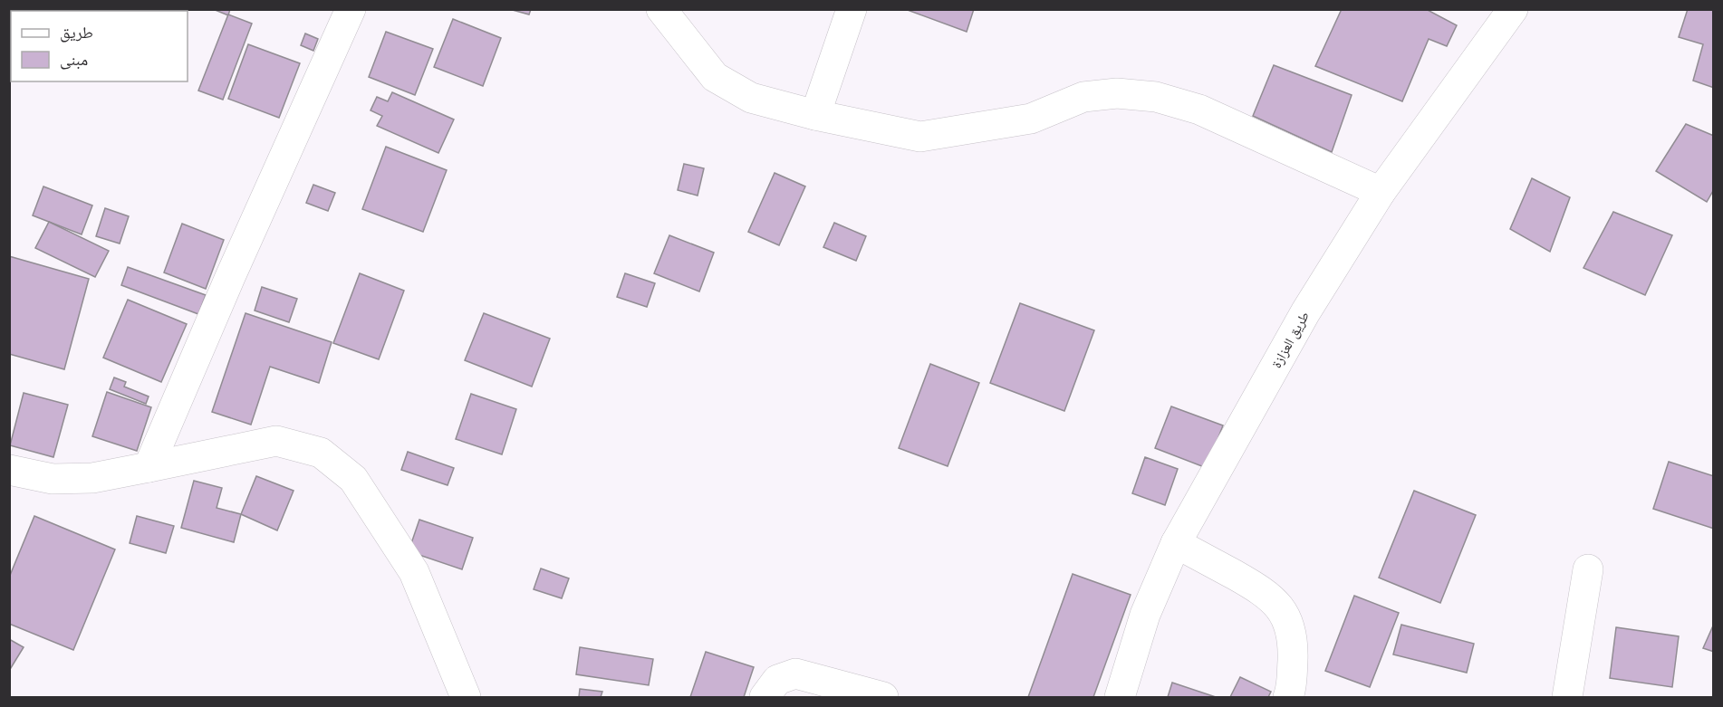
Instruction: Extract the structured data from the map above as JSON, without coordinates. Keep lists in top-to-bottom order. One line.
{"streets":{"street":["طريق العزازة"]},"legend":["طريق","مبنى"]}
